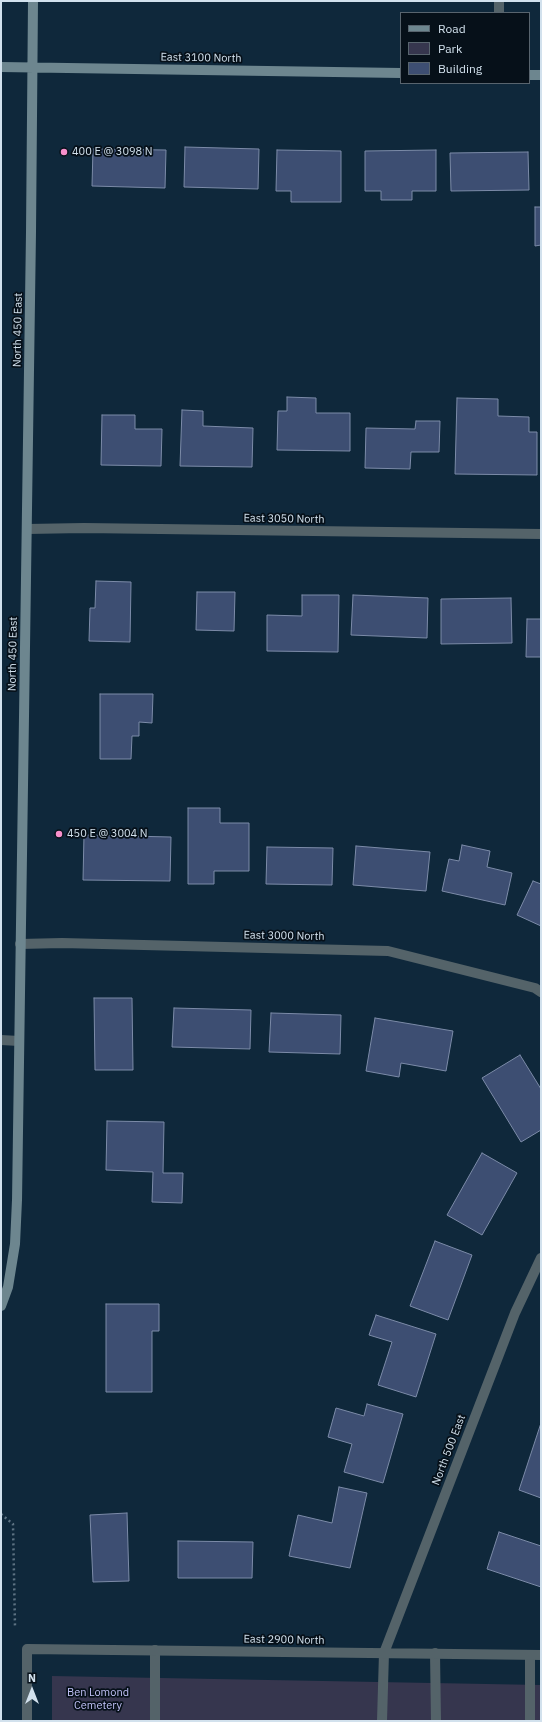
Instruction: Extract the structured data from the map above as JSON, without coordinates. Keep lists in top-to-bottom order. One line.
{"streets":{"main road":["East 3100 North","North 450 East"],"street":["East 3050 North","East 3000 North","North 500 East","East 2900 North"]},"crossings":[["East 3100 North","North 450 East"],["North 450 East","East 3050 North"],["North 450 East","East 3000 North"],["North 500 East","East 2900 North"]],"parks":["Ben Lomond Cemetery"],"places":["400 E @ 3098 N","450 E @ 3004 N"],"legend":["Road","Park","Building"],"north":"top"}
